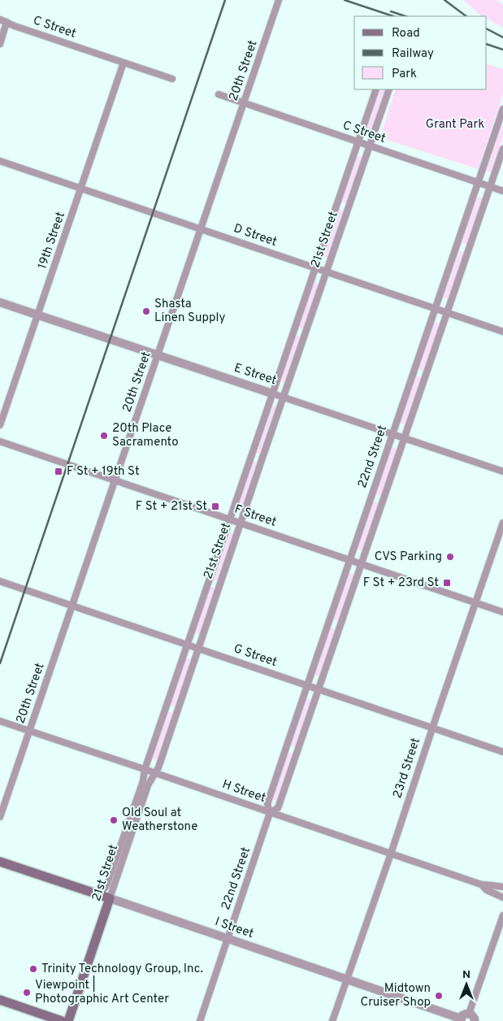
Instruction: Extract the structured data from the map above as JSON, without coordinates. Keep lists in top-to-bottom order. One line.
{"streets":{"main road":["21st Street","I Street"],"street":["C Street","20th Street","D Street","19th Street","E Street","22nd Street","F Street","G Street","23rd Street","H Street"]},"crossings":[["C Street","20th Street"],["C Street","21st Street"],["C Street","19th Street"],["C Street","22nd Street"],["20th Street","D Street"],["20th Street","E Street"],["20th Street","F Street"],["20th Street","G Street"],["20th Street","H Street"],["D Street","21st Street"],["D Street","19th Street"],["D Street","22nd Street"],["21st Street","E Street"],["21st Street","F Street"],["21st Street","G Street"],["21st Street","H Street"],["21st Street","I Street"],["19th Street","E Street"],["E Street","22nd Street"],["22nd Street","F Street"],["22nd Street","G Street"],["22nd Street","H Street"],["22nd Street","I Street"],["F Street","23rd Street"],["G Street","23rd Street"],["23rd Street","H Street"],["23rd Street","I Street"]],"parks":["Grant Park"],"places":{"other":["Shasta Linen Supply","20th Place Sacramento","CVS Parking","Old Soul at Weatherstone","Trinity Technology Group, Inc.","Viewpoint | Photographic Art Center","Midtown Cruiser Shop"],"transit":["F St + 19th St","F St + 21st St","F St + 23rd St"]},"legend":["Road","Railway","Park"],"north":"top"}
